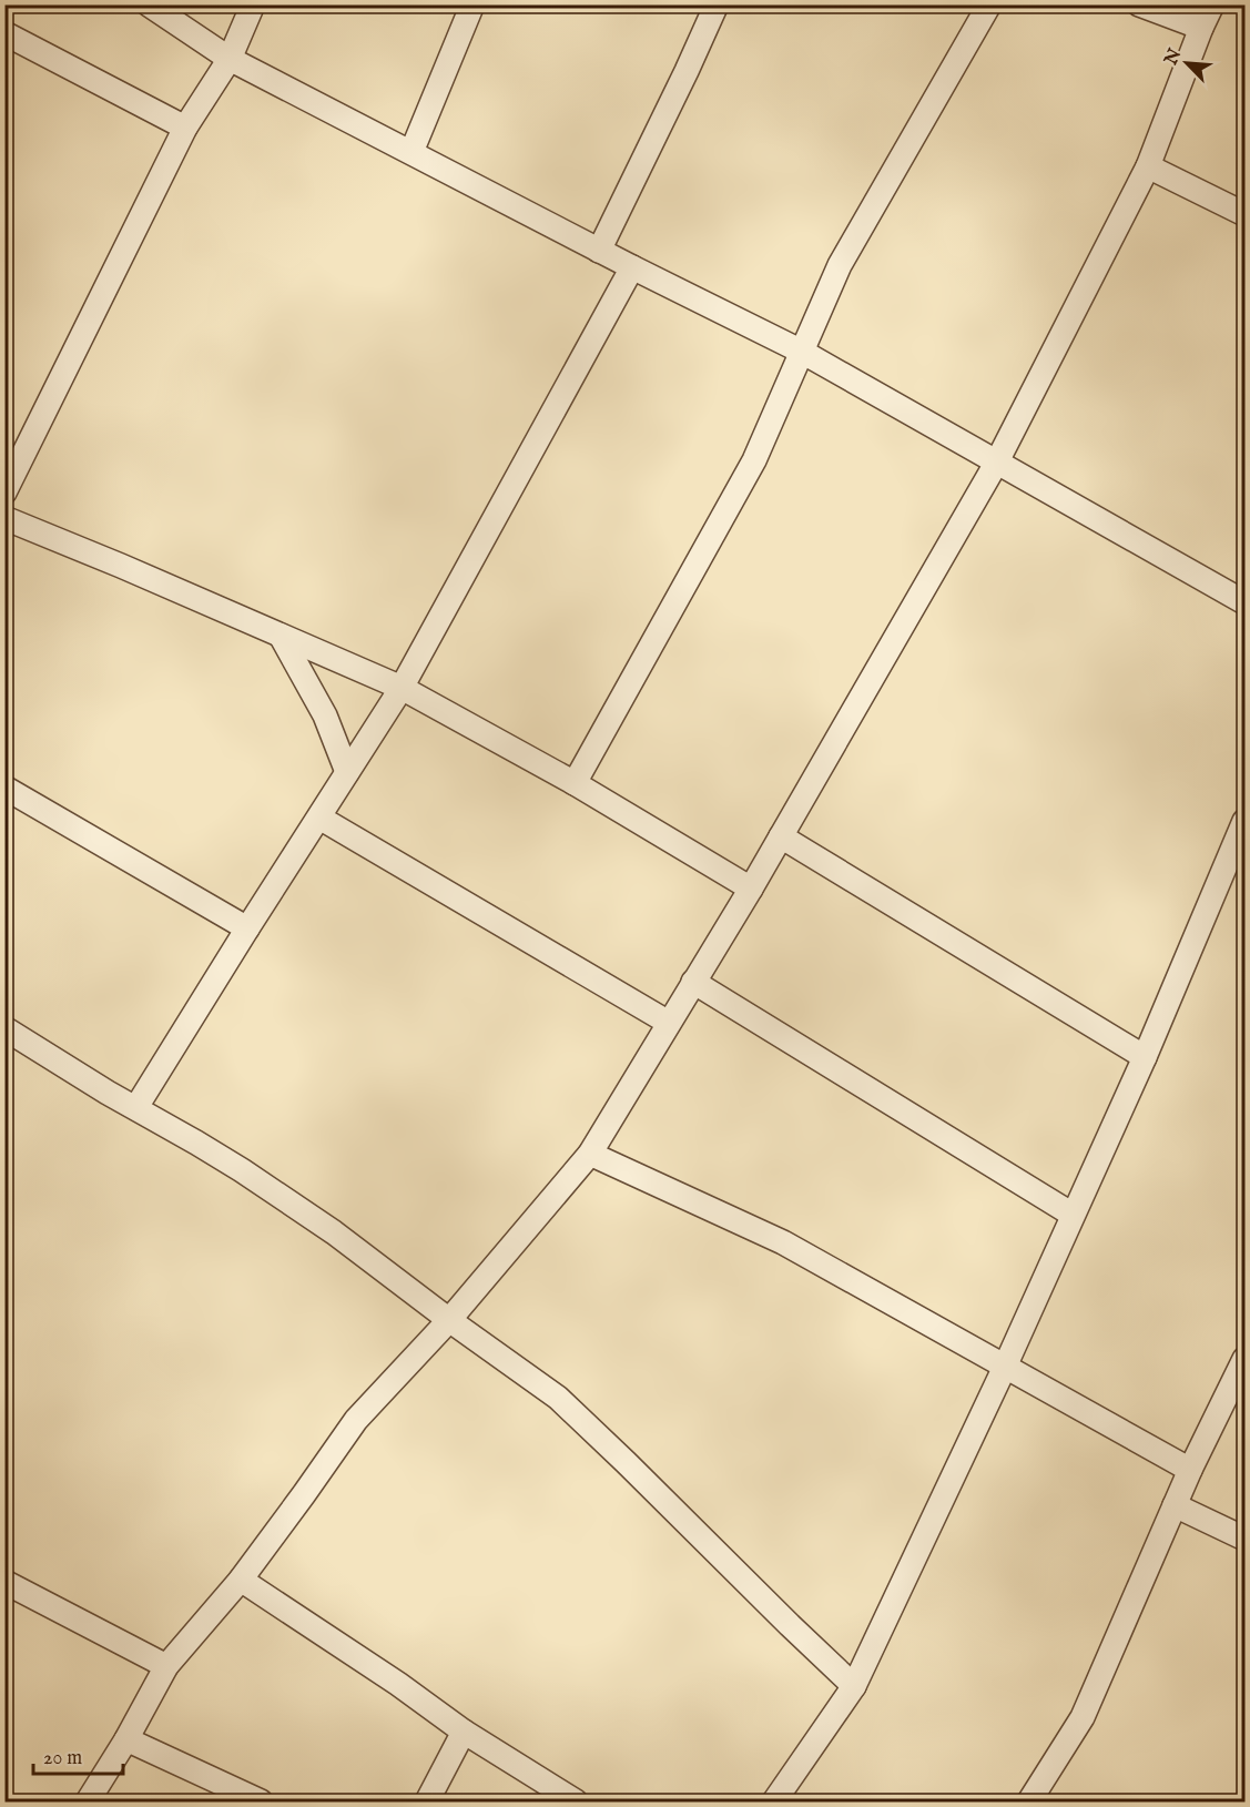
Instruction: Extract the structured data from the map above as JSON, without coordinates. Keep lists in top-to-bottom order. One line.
{"scale_bar":"20 m","north":"top left"}
